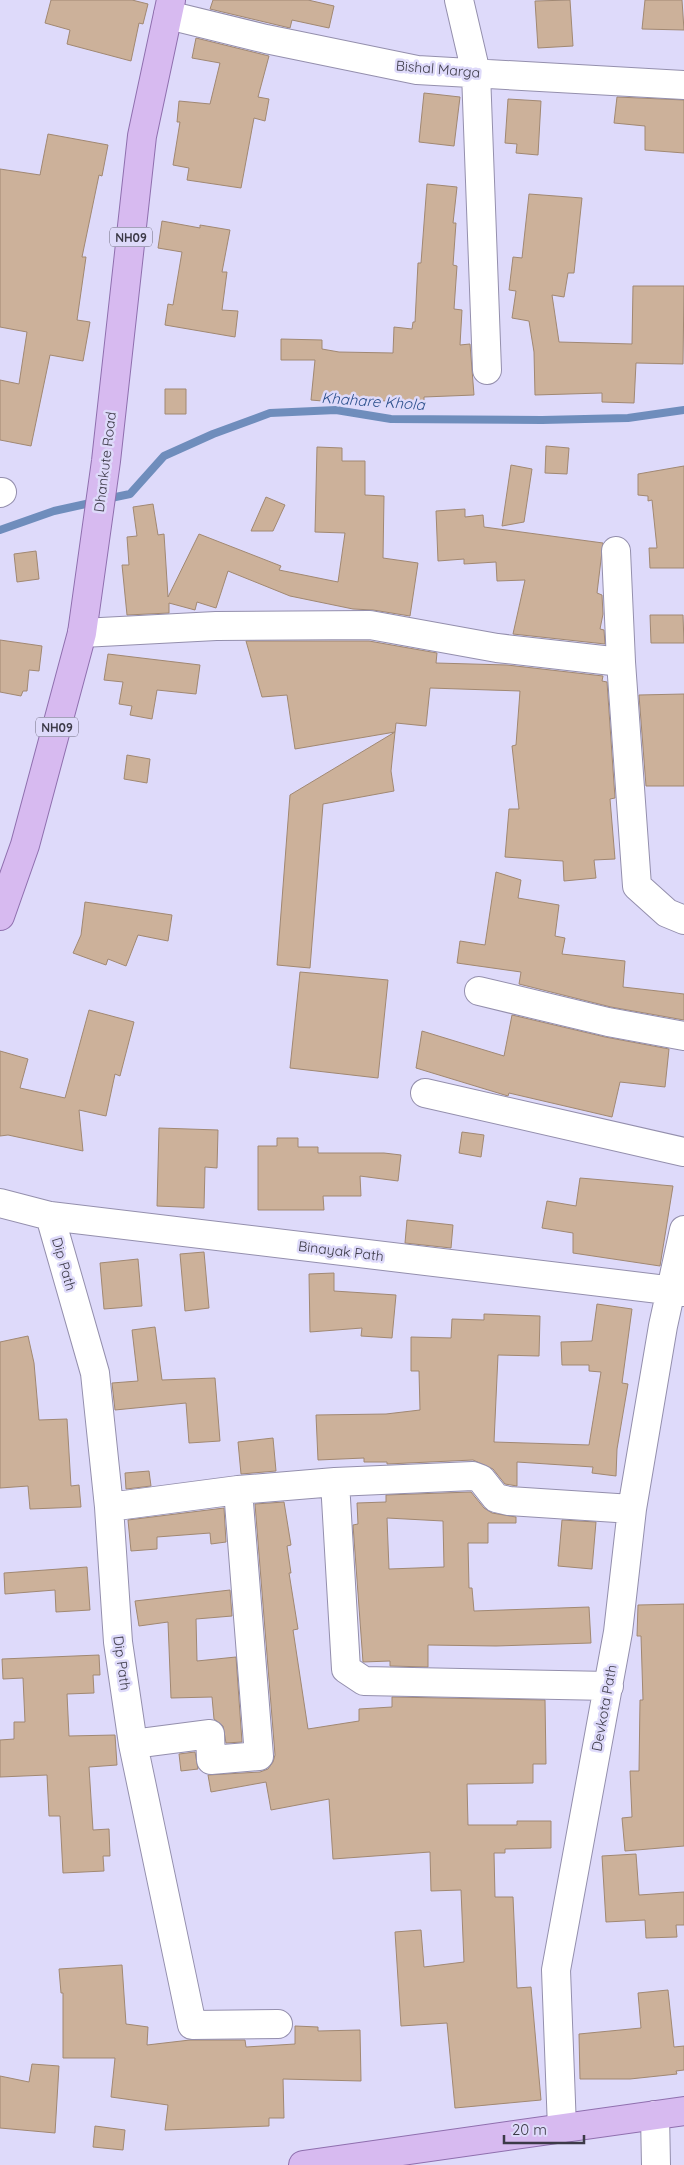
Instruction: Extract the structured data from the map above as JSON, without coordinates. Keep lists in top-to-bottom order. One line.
{"streets":{"main road":["NH09","Dhankute Road"],"street":["Bishal Marga","Binayak Path","Dip Path","Devkota Path"]},"crossings":[["Bishal Marga","Dhankute Road"],["Binayak Path","Dip Path"],["Binayak Path","Devkota Path"]],"water":["Khahare Khola"],"scale_bar":"20 m"}
